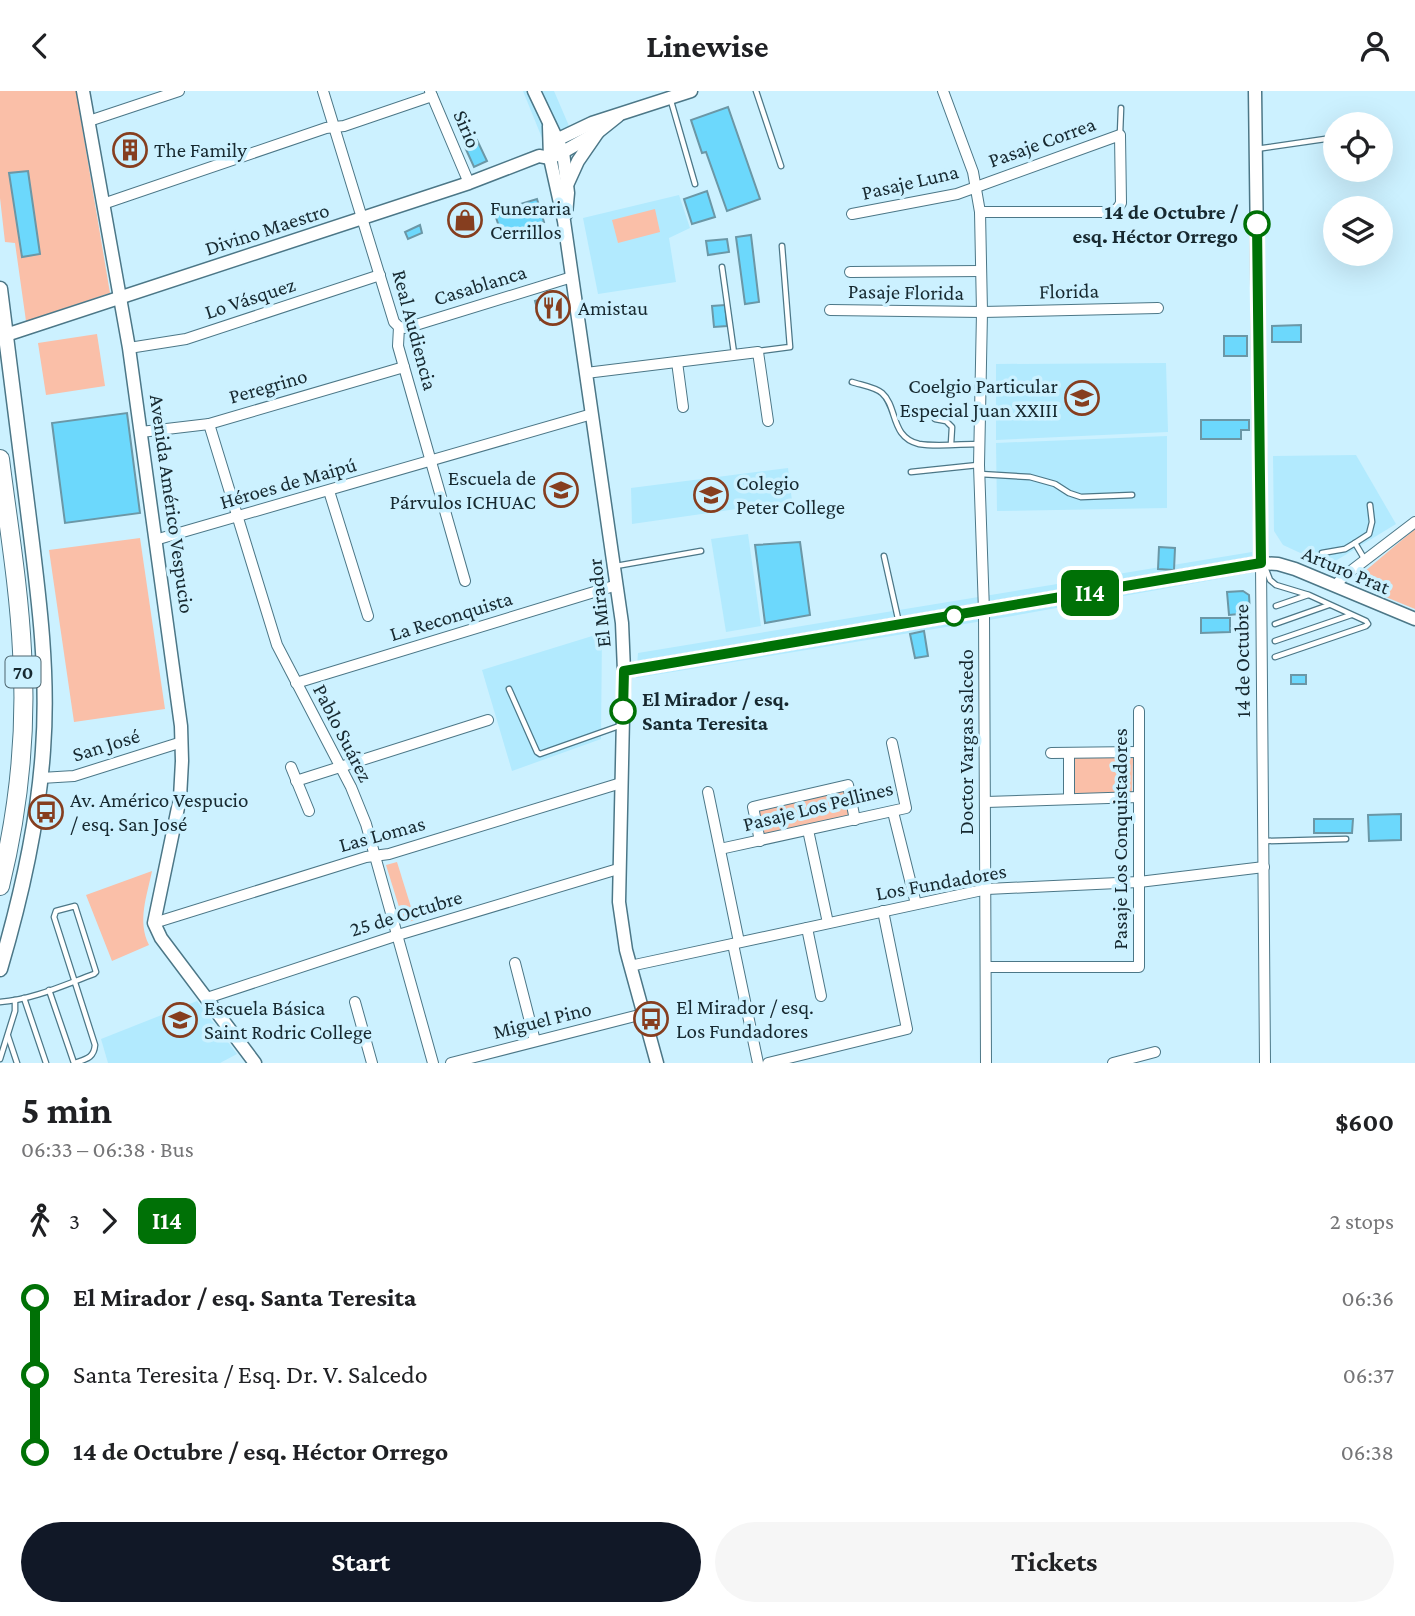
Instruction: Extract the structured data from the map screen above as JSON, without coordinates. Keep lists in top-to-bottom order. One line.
{"streets":{"highway":["70"],"street":["Sirio","Pasaje Correa","Pasaje Luna","Divino Maestro","Casablanca","Florida","Pasaje Florida","Lo Vásquez","Real Audiencia","Peregrino","Héroes de Maipú","Avenida Américo Vespucio","Arturo Prat","El Mirador","La Reconquista","14 de Octubre","Pablo Suárez","Doctor Vargas Salcedo","San José","Pasaje Los Pellines","Las Lomas","Pasaje Los Conquistadores","Los Fundadores","25 de Octubre","Miguel Pino"]},"crossings":[["Sirio","Divino Maestro"],["Pasaje Correa","Pasaje Luna"],["Pasaje Correa","Doctor Vargas Salcedo"],["Pasaje Luna","Doctor Vargas Salcedo"],["Divino Maestro","Real Audiencia"],["Divino Maestro","Avenida Américo Vespucio"],["Divino Maestro","El Mirador"],["Casablanca","Real Audiencia"],["Casablanca","El Mirador"],["Florida","Pasaje Florida"],["Florida","Doctor Vargas Salcedo"],["Pasaje Florida","Doctor Vargas Salcedo"],["Lo Vásquez","Real Audiencia"],["Lo Vásquez","Avenida Américo Vespucio"],["Real Audiencia","Peregrino"],["Real Audiencia","Héroes de Maipú"],["Peregrino","Avenida Américo Vespucio"],["Peregrino","Pablo Suárez"],["Héroes de Maipú","Avenida Américo Vespucio"],["Héroes de Maipú","El Mirador"],["Héroes de Maipú","Pablo Suárez"],["Avenida Américo Vespucio","San José"],["Avenida Américo Vespucio","Las Lomas"],["Arturo Prat","14 de Octubre"],["El Mirador","La Reconquista"],["El Mirador","Las Lomas"],["El Mirador","Los Fundadores"],["El Mirador","25 de Octubre"],["El Mirador","Miguel Pino"],["La Reconquista","Pablo Suárez"],["14 de Octubre","Los Fundadores"],["Pablo Suárez","Las Lomas"],["Pablo Suárez","25 de Octubre"],["Doctor Vargas Salcedo","Pasaje Los Conquistadores"],["Doctor Vargas Salcedo","Los Fundadores"],["Pasaje Los Conquistadores","Los Fundadores"]],"places":{"building":["The Family"],"shop":["Funeraria Cerrillos"],"other":["14 de Octubre / esq. Héctor Orrego","El Mirador / esq. Santa Teresita"],"restaurant":["Amistau"],"school or university":["Coelgio Particular Especial Juan XXIII","Escuela de Párvulos ICHUAC","Colegio Peter College","Escuela Básica Saint Rodric College"],"bus stop":["Av. Américo Vespucio / esq. San José","El Mirador / esq. Los Fundadores"]},"lines":["bus line I14"],"page":{"header":"Linewise","on_map":"I14","heading":["5 min","06:33 – 06:38 · Bus","$600"],"legs":["3","I14","2 stops"],"list":[{"name":"El Mirador / esq. Santa Teresita","value":"06:36"},{"name":"Santa Teresita / Esq. Dr. V. Salcedo","value":"06:37"},{"name":"14 de Octubre / esq. Héctor Orrego","value":"06:38"}],"buttons":["Start","Tickets"]}}
